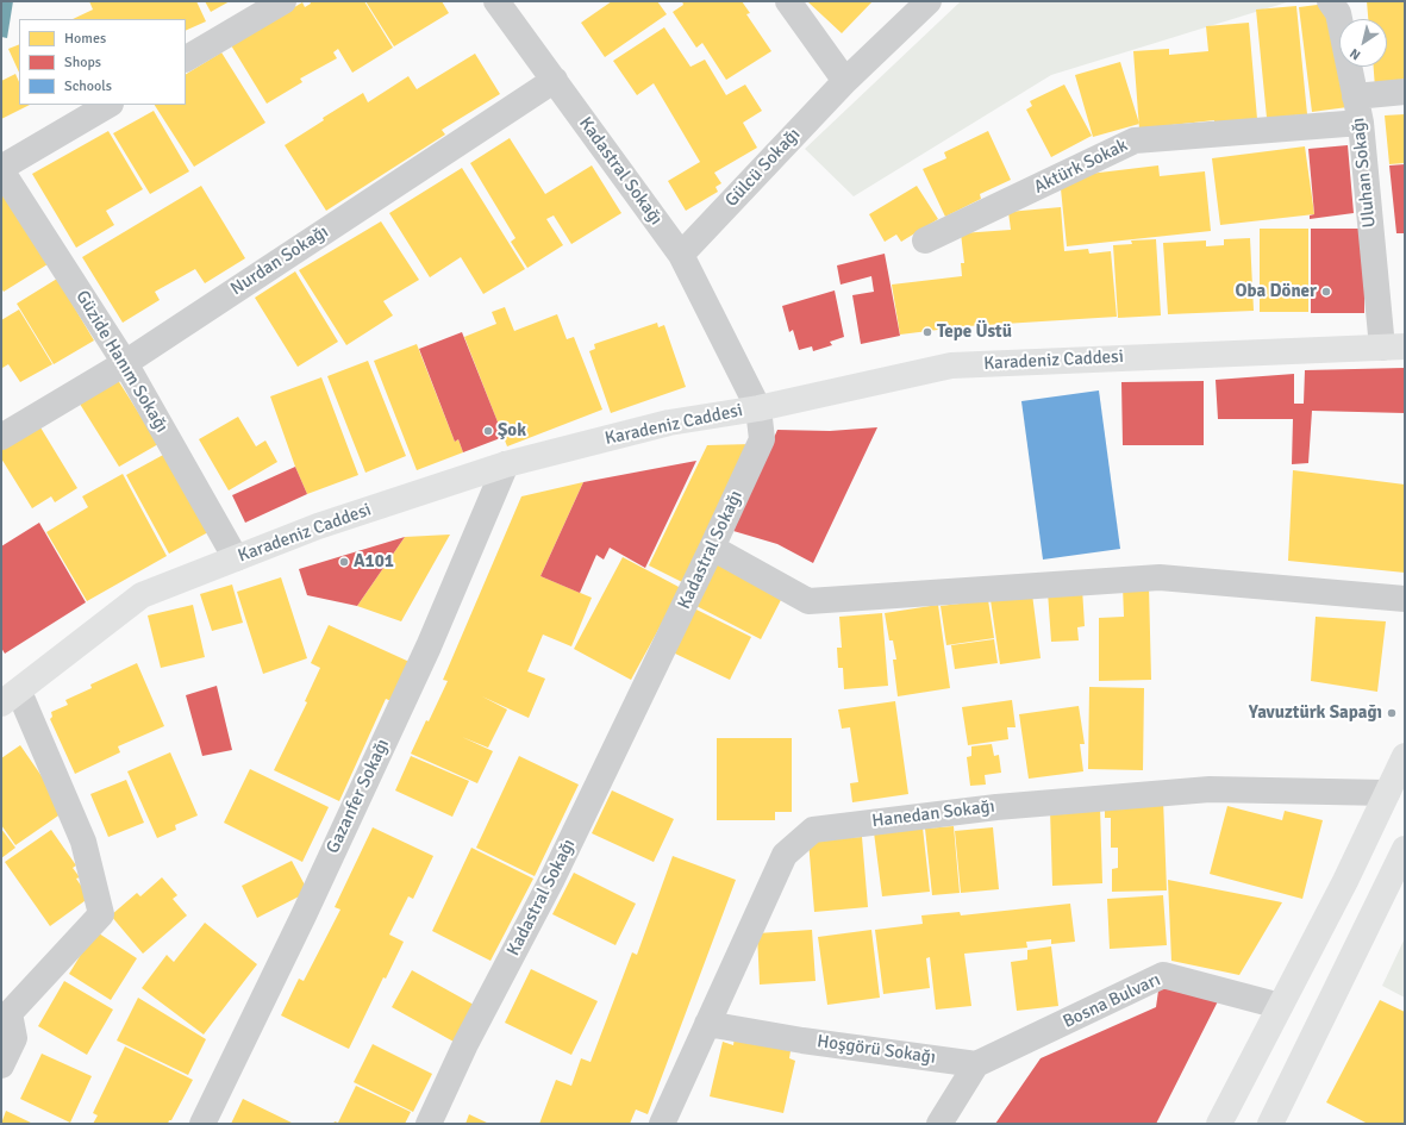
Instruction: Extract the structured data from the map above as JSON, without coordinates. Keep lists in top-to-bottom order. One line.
{"streets":{"main road":["Karadeniz Caddesi"],"street":["Aktürk Sokak","Gülcü Sokağı","Kadastral Sokağı","Uluhan Sokağı","Nurdan Sokağı","Güzide Hanım Sokağı","Gazanfer Sokağı","Hanedan Sokağı","Bosna Bulvarı","Hoşgörü Sokağı"]},"crossings":[["Aktürk Sokak","Uluhan Sokağı"],["Gülcü Sokağı","Kadastral Sokağı"],["Kadastral Sokağı","Nurdan Sokağı"],["Kadastral Sokağı","Karadeniz Caddesi"],["Uluhan Sokağı","Karadeniz Caddesi"],["Nurdan Sokağı","Güzide Hanım Sokağı"],["Karadeniz Caddesi","Güzide Hanım Sokağı"],["Karadeniz Caddesi","Gazanfer Sokağı"],["Hanedan Sokağı","Hoşgörü Sokağı"],["Bosna Bulvarı","Hoşgörü Sokağı"]],"places":["Oba Döner","Tepe Üstü","Şok","A101","Yavuztürk Sapağı"],"legend":["Homes","Shops","Schools"],"north":"bottom left"}
